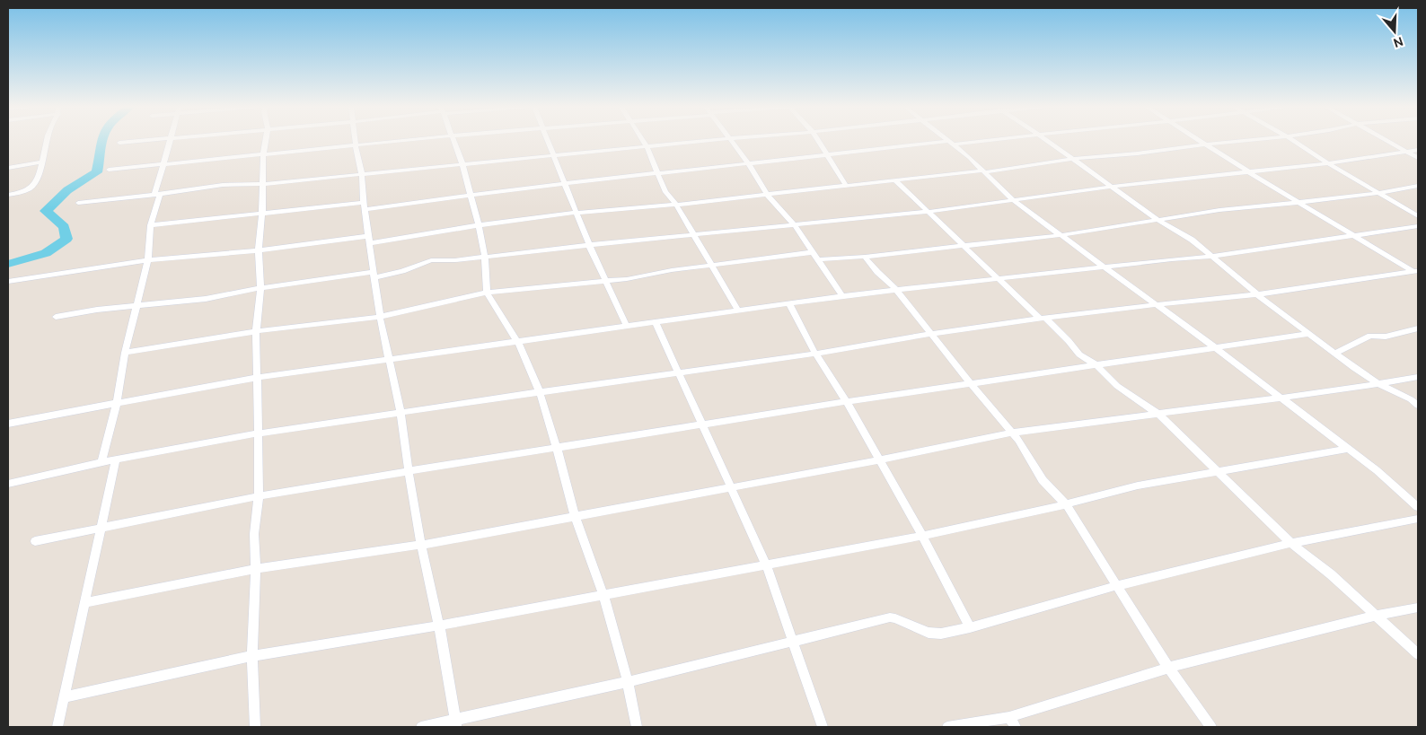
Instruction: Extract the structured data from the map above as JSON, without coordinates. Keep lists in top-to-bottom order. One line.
{"north":"bottom"}
